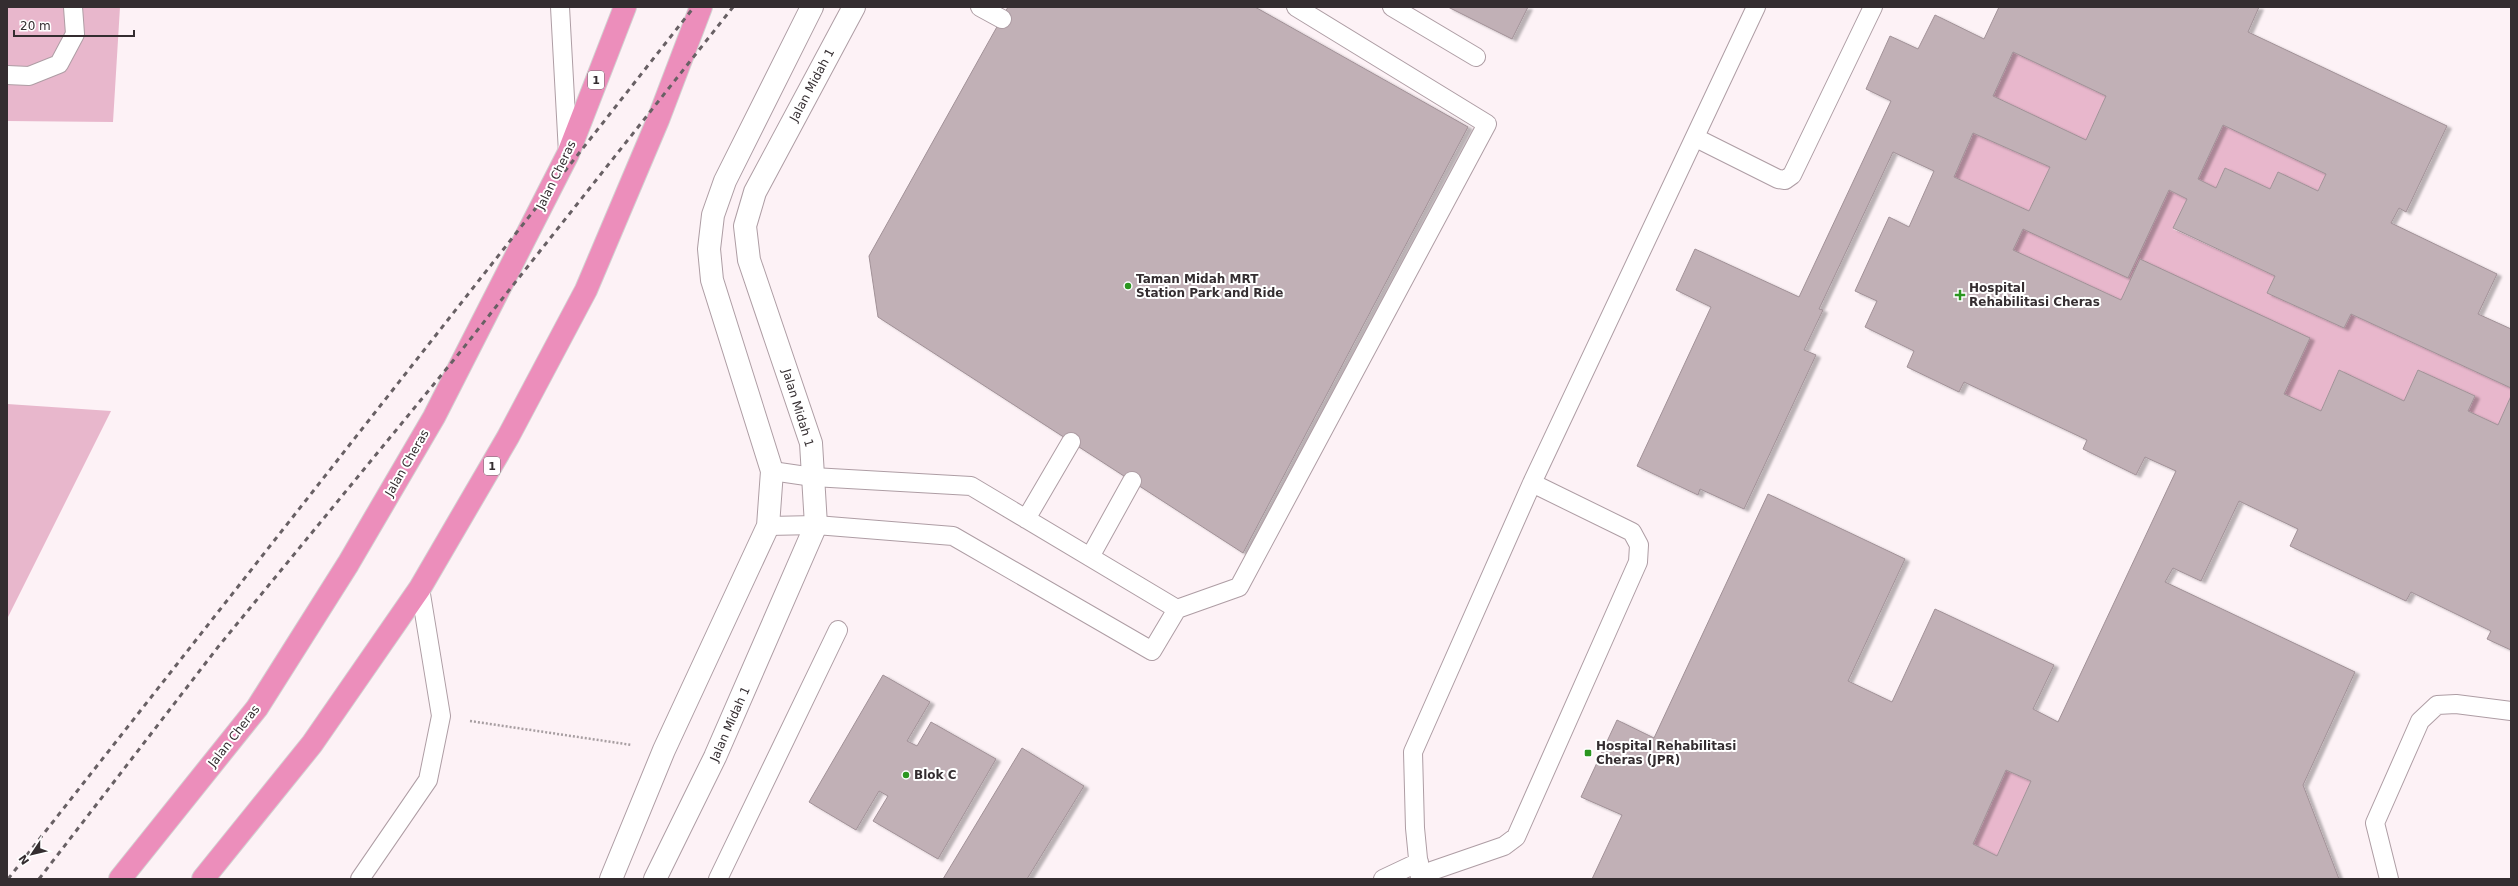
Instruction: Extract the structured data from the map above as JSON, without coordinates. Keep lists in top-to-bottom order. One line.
{"streets":{"highway":["1","Jalan Cheras"],"street":["Jalan Midah 1"]},"places":{"other":["Taman Midah MRT Station Park and Ride","Blok C"],"health":["Hospital Rehabilitasi Cheras"],"transit":["Hospital Rehabilitasi Cheras (JPR)"]},"scale_bar":"20 m","north":"bottom left"}
